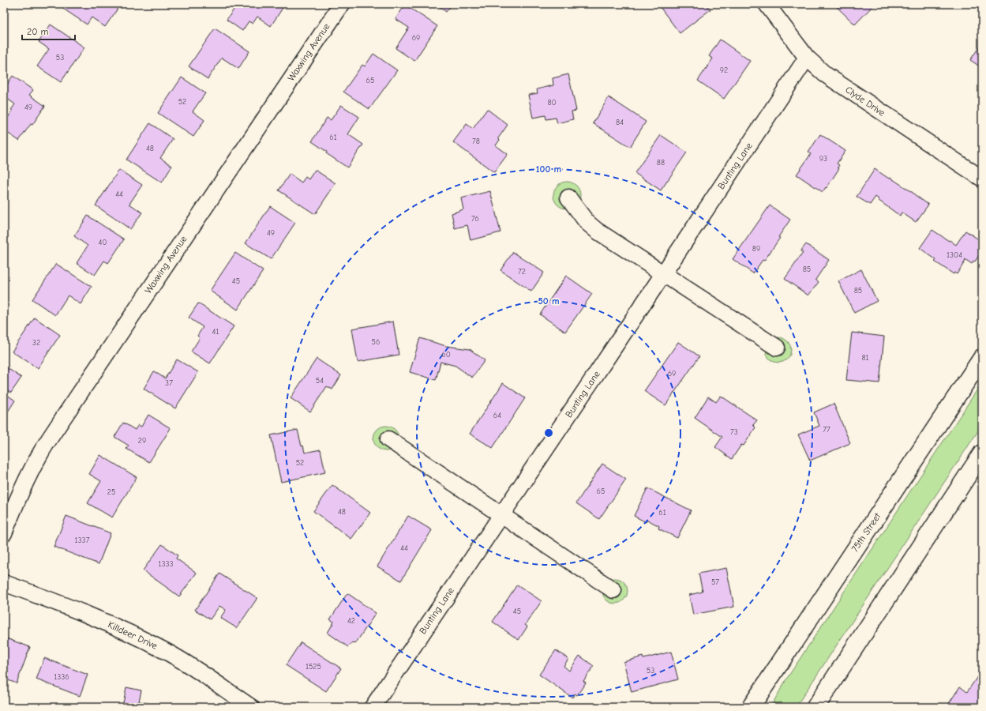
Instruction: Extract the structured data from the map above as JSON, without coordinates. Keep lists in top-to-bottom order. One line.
{"streets":{"main road":["75th Street"],"street":["Waxwing Avenue","Clyde Drive","Bunting Lane","Killdeer Drive"]},"crossings":[["Clyde Drive","Bunting Lane"]],"house_numbers":["69","53","92","65","52","80","49","84","61","78","48","93","88","44","76","49","40","89","1304","85","72","45","85","41","56","32","60","81","69","54","37","64","77","73","29","52","65","25","48","61","1337","44","1333","57","45","42","1525","53","1336"],"scale_bar":"20 m","rings":["100 m","50 m"]}
